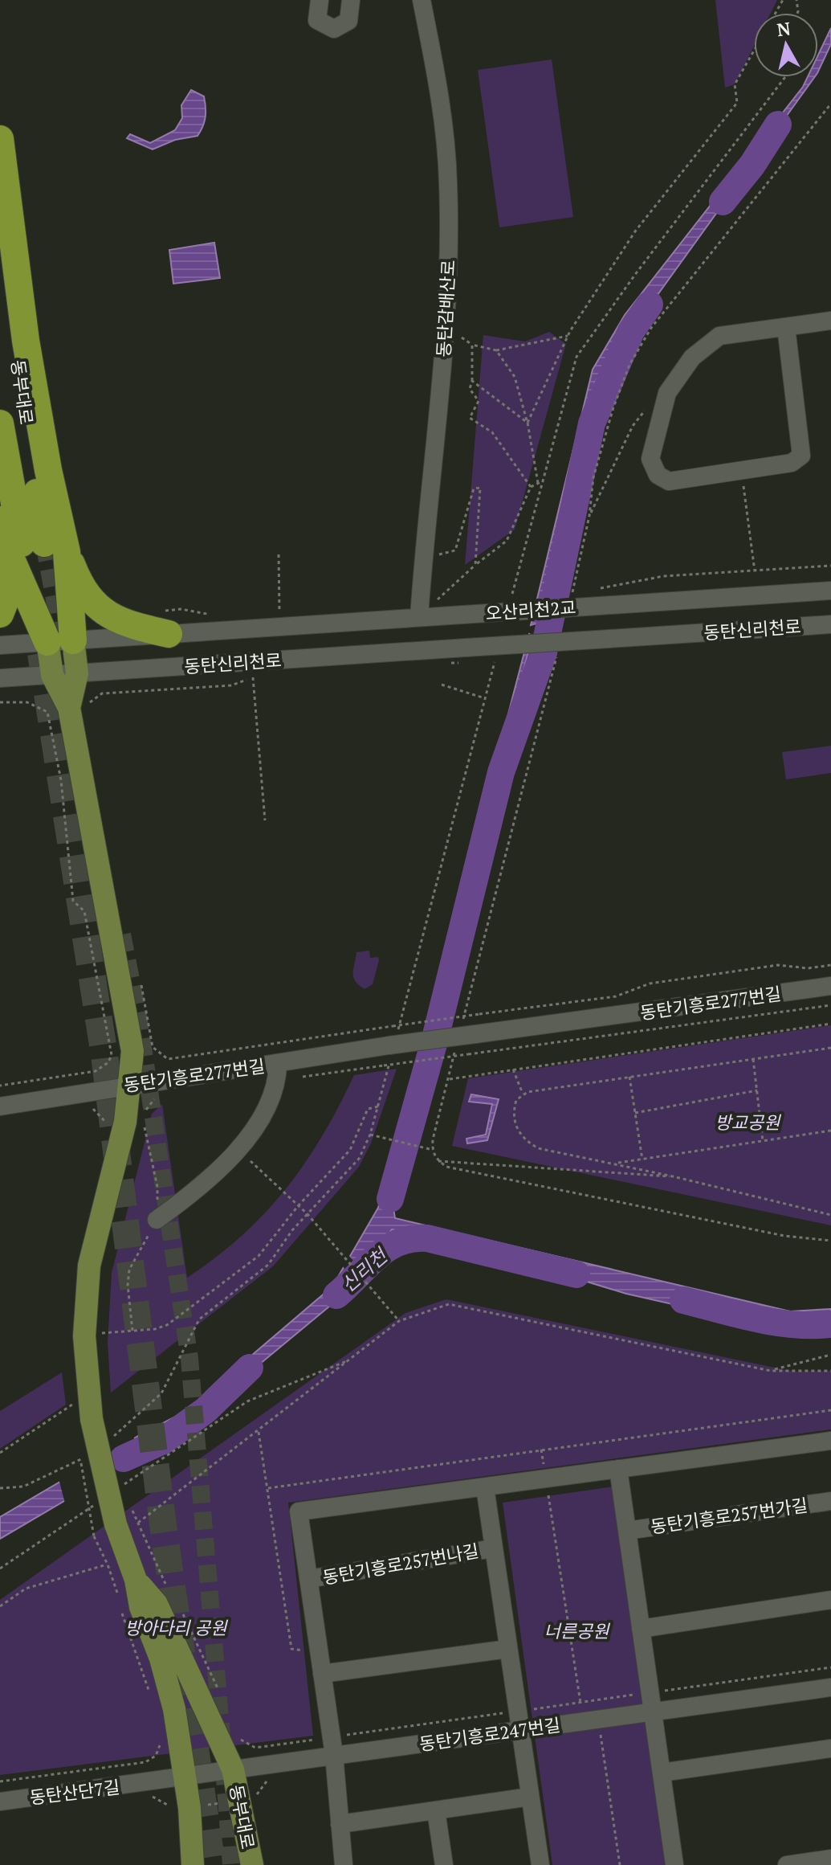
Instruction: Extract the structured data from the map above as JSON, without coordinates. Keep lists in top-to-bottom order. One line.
{"streets":{"highway":["동부대로"],"street":["동탄감배산로","오산리천2교","동탄신리천로","동탄기흥로277번길","동탄기흥로257번가길","동탄기흥로257번나길","동탄기흥로247번길","동탄산단7길"]},"crossings":[["동탄감배산로","동탄신리천로"],["동부대로","동탄기흥로247번길"],["오산리천2교","동탄신리천로"],["동탄기흥로257번나길","동탄기흥로247번길"],["동탄기흥로247번길","동탄산단7길"]],"water":["신리천"],"parks":["방교공원","방아다리 공원","너른공원"],"north":"top"}
